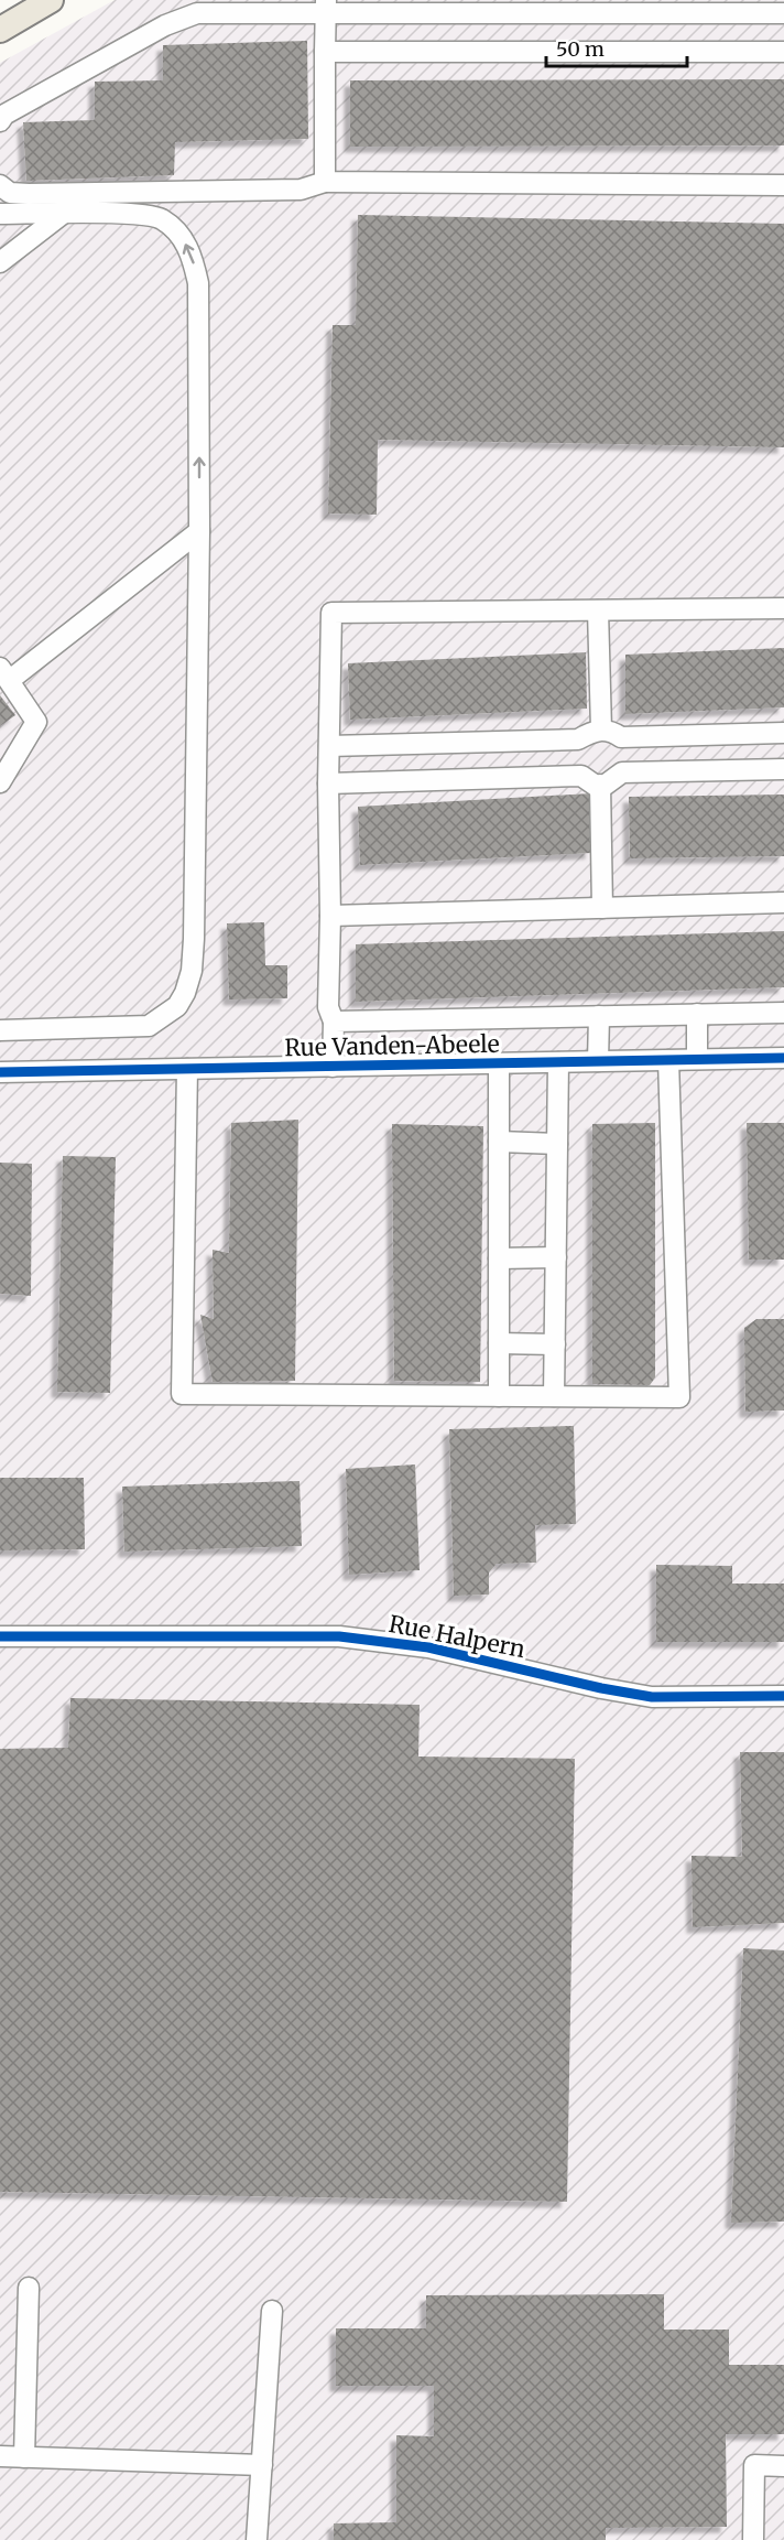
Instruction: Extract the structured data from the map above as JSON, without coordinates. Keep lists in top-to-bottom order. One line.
{"streets":{"street":["Rue Vanden-Abeele","Rue Halpern"]},"scale_bar":"50 m"}
